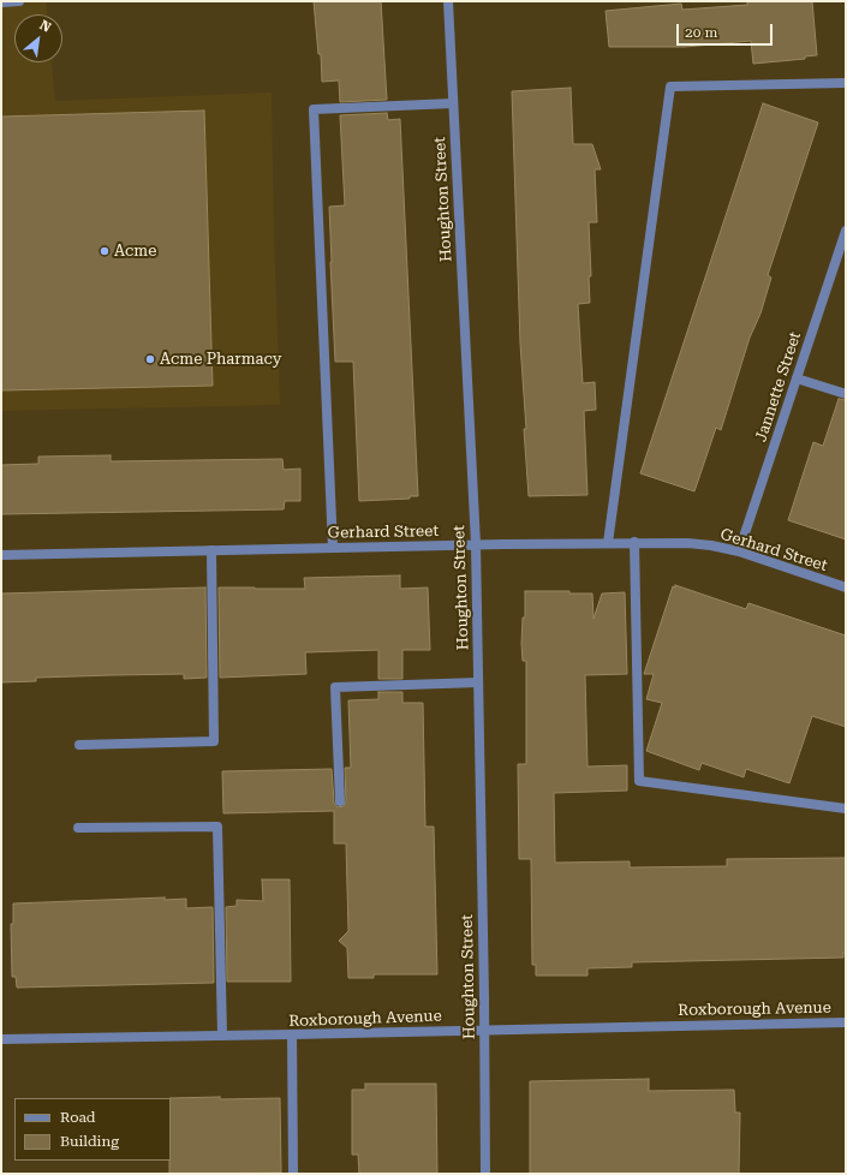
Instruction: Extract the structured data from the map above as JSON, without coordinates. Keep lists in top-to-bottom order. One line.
{"streets":{"street":["Houghton Street","Jannette Street","Gerhard Street","Roxborough Avenue"]},"crossings":[["Houghton Street","Gerhard Street"],["Houghton Street","Roxborough Avenue"],["Jannette Street","Gerhard Street"]],"places":["Acme","Acme Pharmacy"],"legend":["Road","Building"],"scale_bar":"20 m","north":"top right"}
